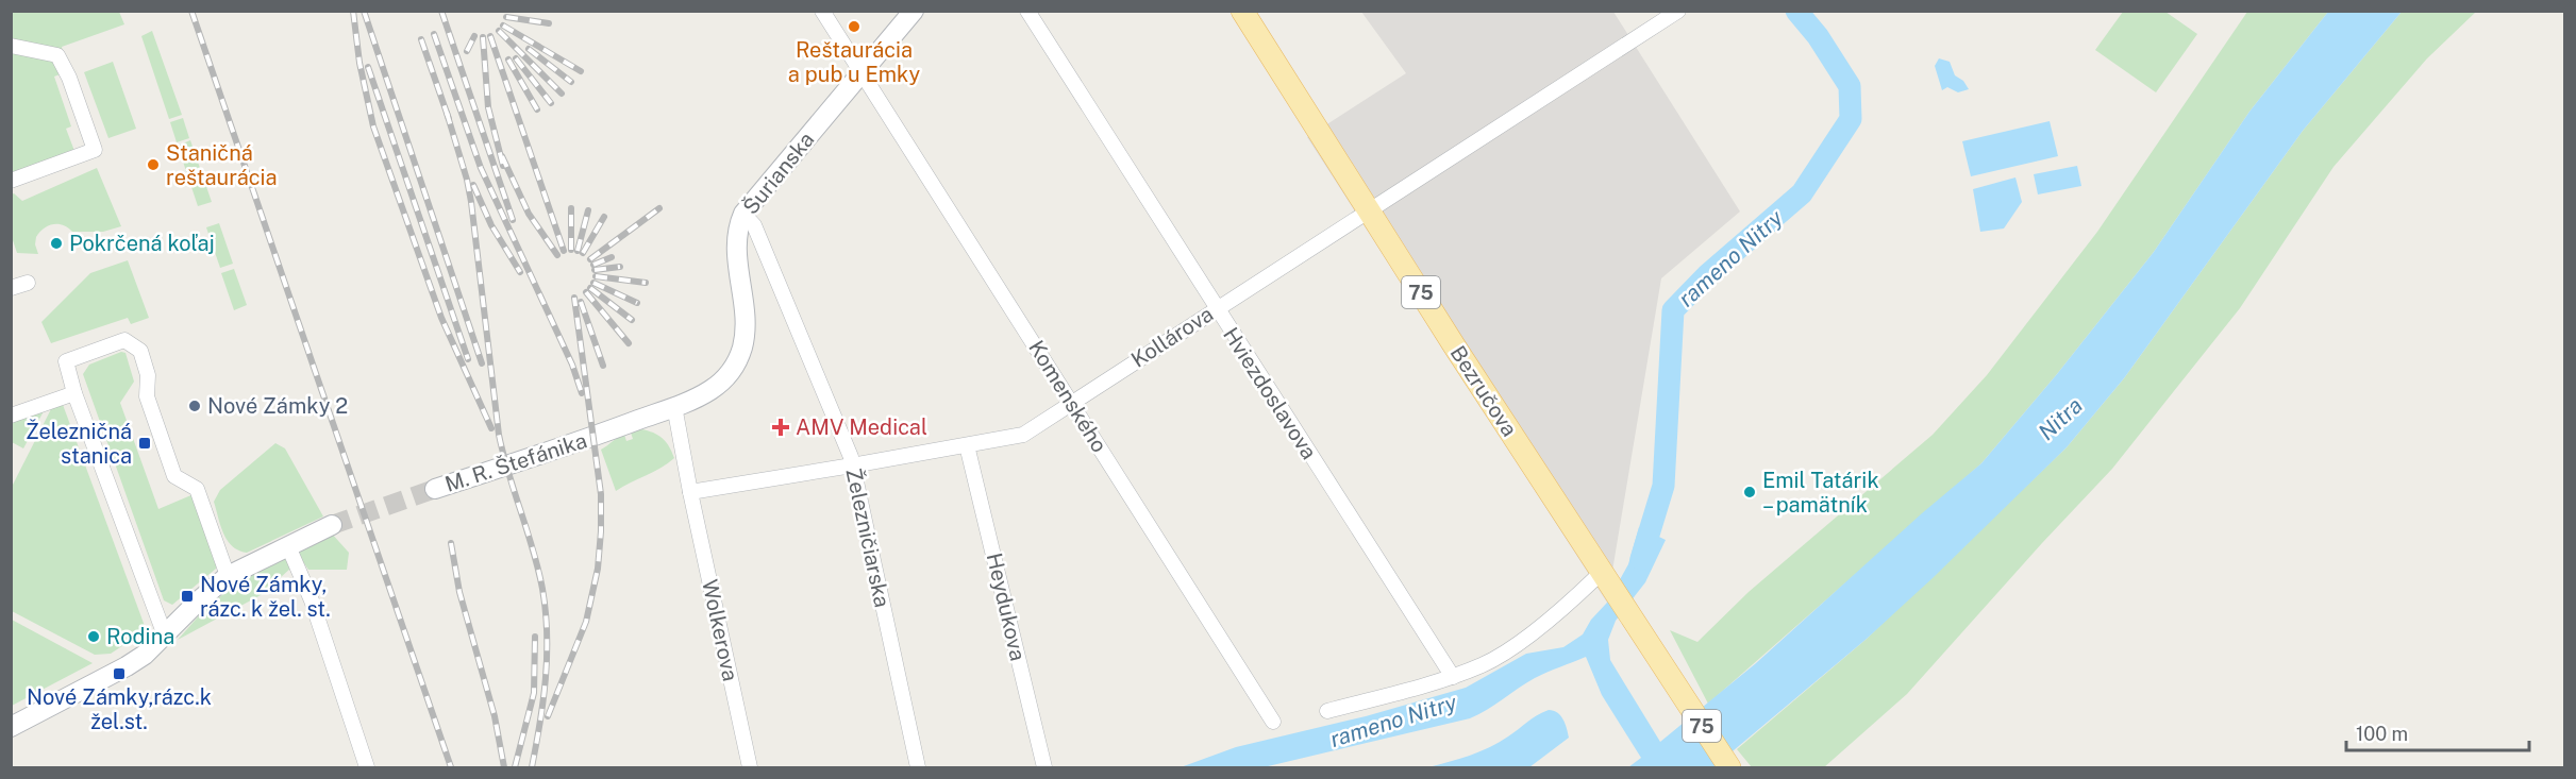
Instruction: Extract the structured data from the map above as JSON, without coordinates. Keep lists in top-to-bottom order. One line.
{"streets":{"main road":["75","Bezručova"],"street":["Šurianska","Kollárova","Hviezdoslavova","Komenského","M. R. Štefánika","Železničiarska","Heydukova","Wolkerova"]},"crossings":[["Šurianska","Komenského"],["Šurianska","M. R. Štefánika"],["Šurianska","Železničiarska"],["Kollárova","Bezručova"],["Kollárova","Hviezdoslavova"],["Kollárova","Komenského"],["Kollárova","Železničiarska"],["Kollárova","Heydukova"],["Kollárova","Wolkerova"]],"water":["rameno Nitry","Nitra"],"places":{"other":["Reštaurácia a pub u Emky","Staničná reštaurácia","Pokrčená koľaj","Nové Zámky 2","Emil Tatárik – pamätník","Rodina"],"health":["AMV Medical"],"transit":["Železničná stanica","Nové Zámky, rázc. k žel. st.","Nové Zámky,rázc.k žel.st."]},"scale_bar":"100 m"}
